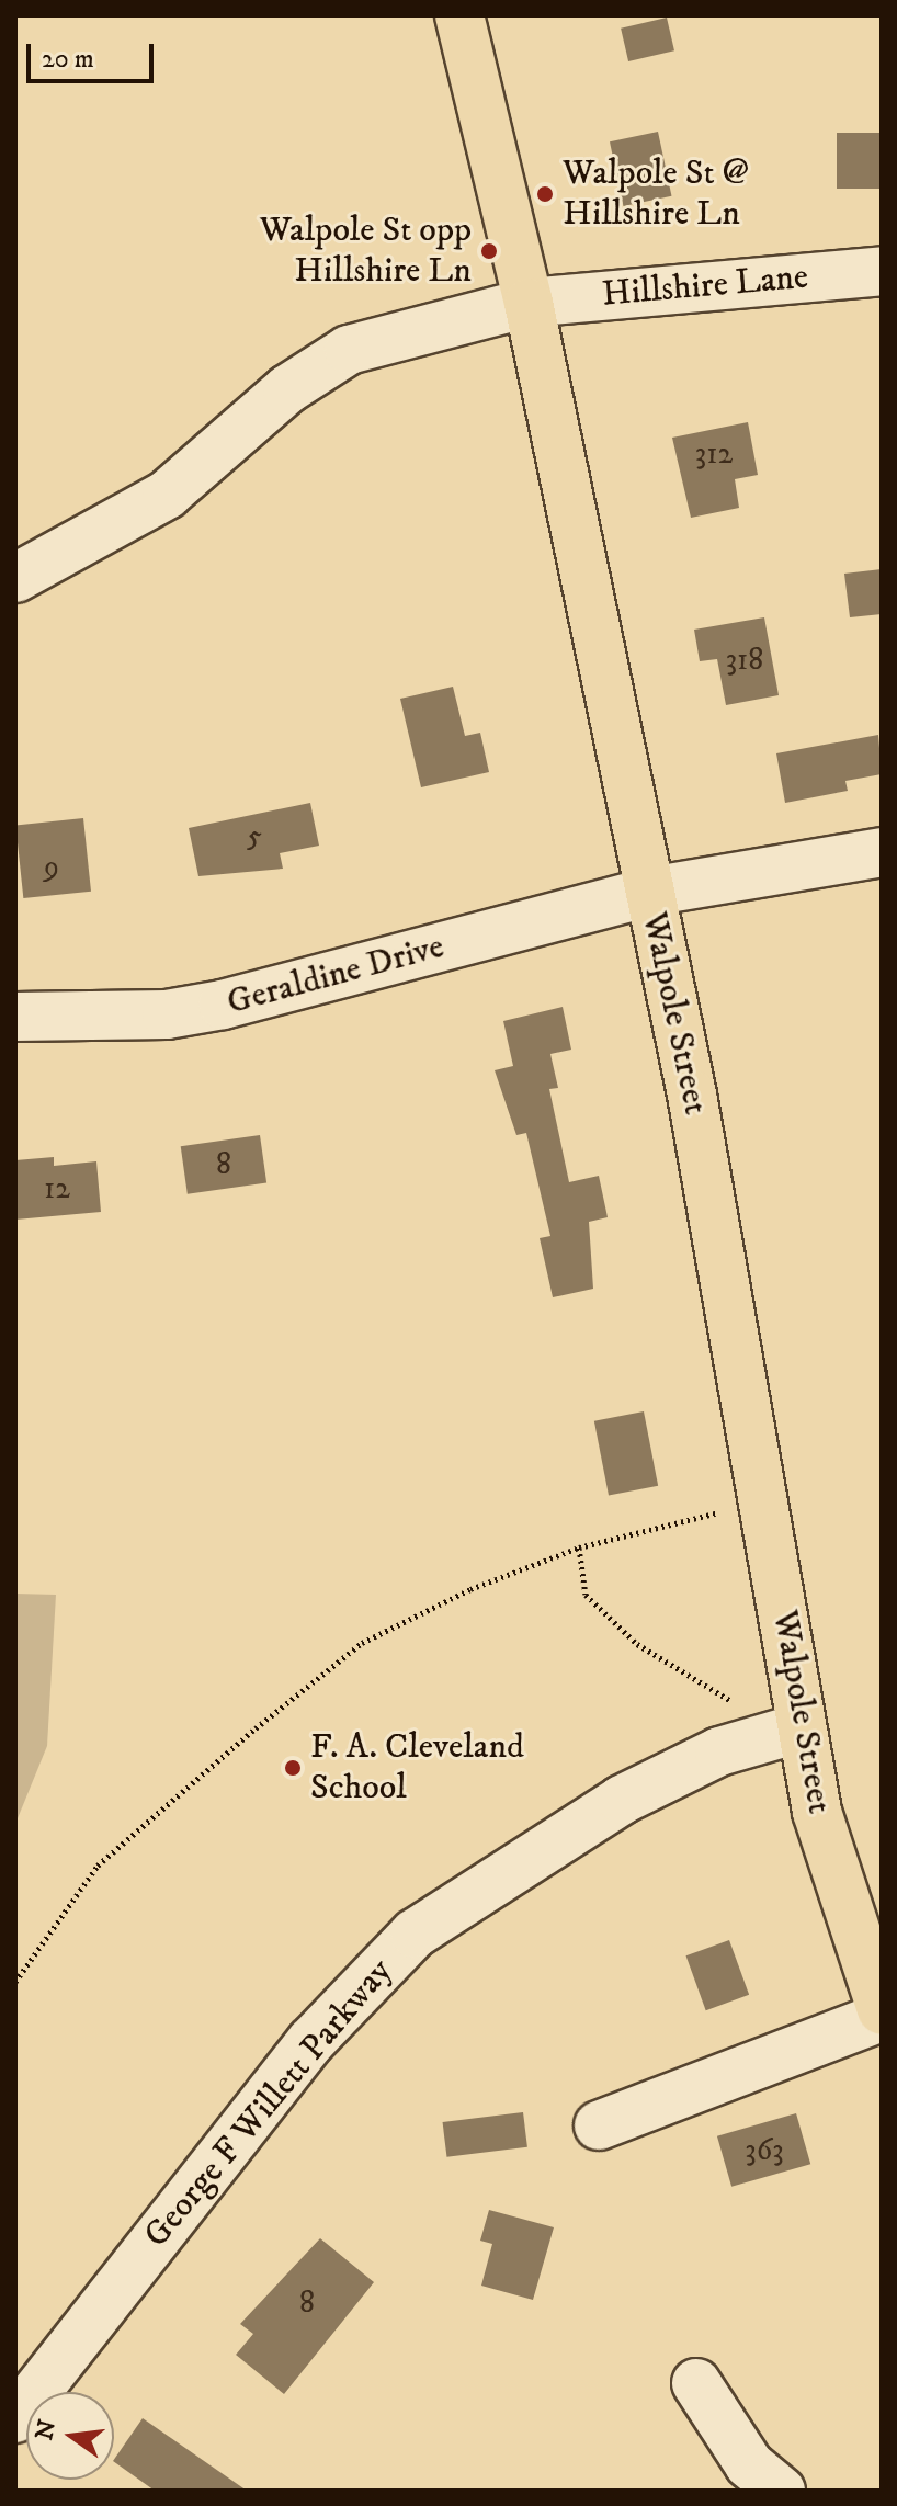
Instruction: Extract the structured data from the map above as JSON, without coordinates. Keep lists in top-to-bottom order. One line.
{"streets":{"main road":["Walpole Street"],"street":["Hillshire Lane","Geraldine Drive","George F Willett Parkway"]},"crossings":[["Hillshire Lane","Walpole Street"],["Geraldine Drive","Walpole Street"],["Walpole Street","George F Willett Parkway"]],"places":["Walpole St @ Hillshire Ln","Walpole St opp Hillshire Ln","F. A. Cleveland School"],"house_numbers":["312","318","5","9","8","12","363","8"],"scale_bar":"20 m","north":"left"}
